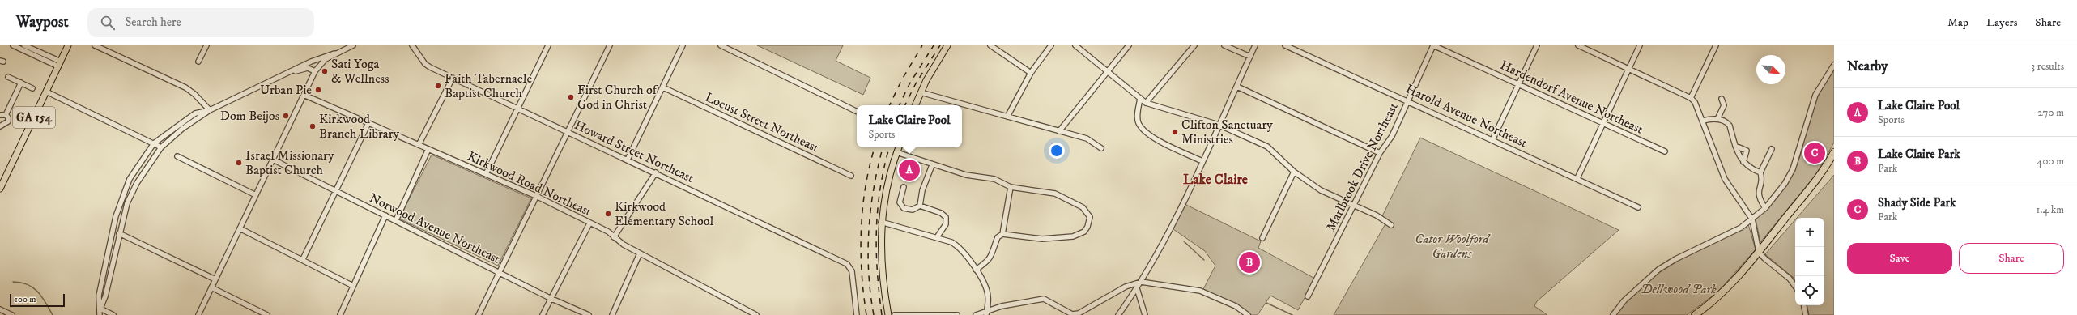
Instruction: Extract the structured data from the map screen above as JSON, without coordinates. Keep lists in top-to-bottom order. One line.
{"streets":{"main road":["GA 154"],"street":["Hardendorf Avenue Northeast","Harold Avenue Northeast","Locust Street Northeast","Howard Street Northeast","Marlbrook Drive Northeast","Kirkwood Road Northeast","Norwood Avenue Northeast"]},"crossings":[["Hardendorf Avenue Northeast","Marlbrook Drive Northeast"],["Harold Avenue Northeast","Marlbrook Drive Northeast"]],"districts":["Lake Claire"],"parks":["Cator Woolford Gardens","Dellwood Park"],"places":["Sati Yoga & Wellness","Faith Tabernacle Baptist Church","Urban Pie","First Church of God in Christ","Dom Beijos","Kirkwood Branch Library","Clifton Sanctuary Ministries","Israel Missionary Baptist Church","Kirkwood Elementary School"],"scale_bar":"100 m","north":"bottom right","page":{"header":"Waypost","search":"Search here","nav":["Map","Layers","Share"],"heading":["Nearby","3 results"],"list":[{"mark":"A","name":"Lake Claire Pool","note":"Sports","value":"270 m"},{"mark":"B","name":"Lake Claire Park","note":"Park","value":"400 m"},{"mark":"C","name":"Shady Side Park","note":"Park","value":"1.4 km"}],"popup":["Lake Claire Pool","Sports"],"pins":["C","A","B"],"map_buttons":["+","−"],"buttons":["Save","Share"],"scale":"100 m"}}
